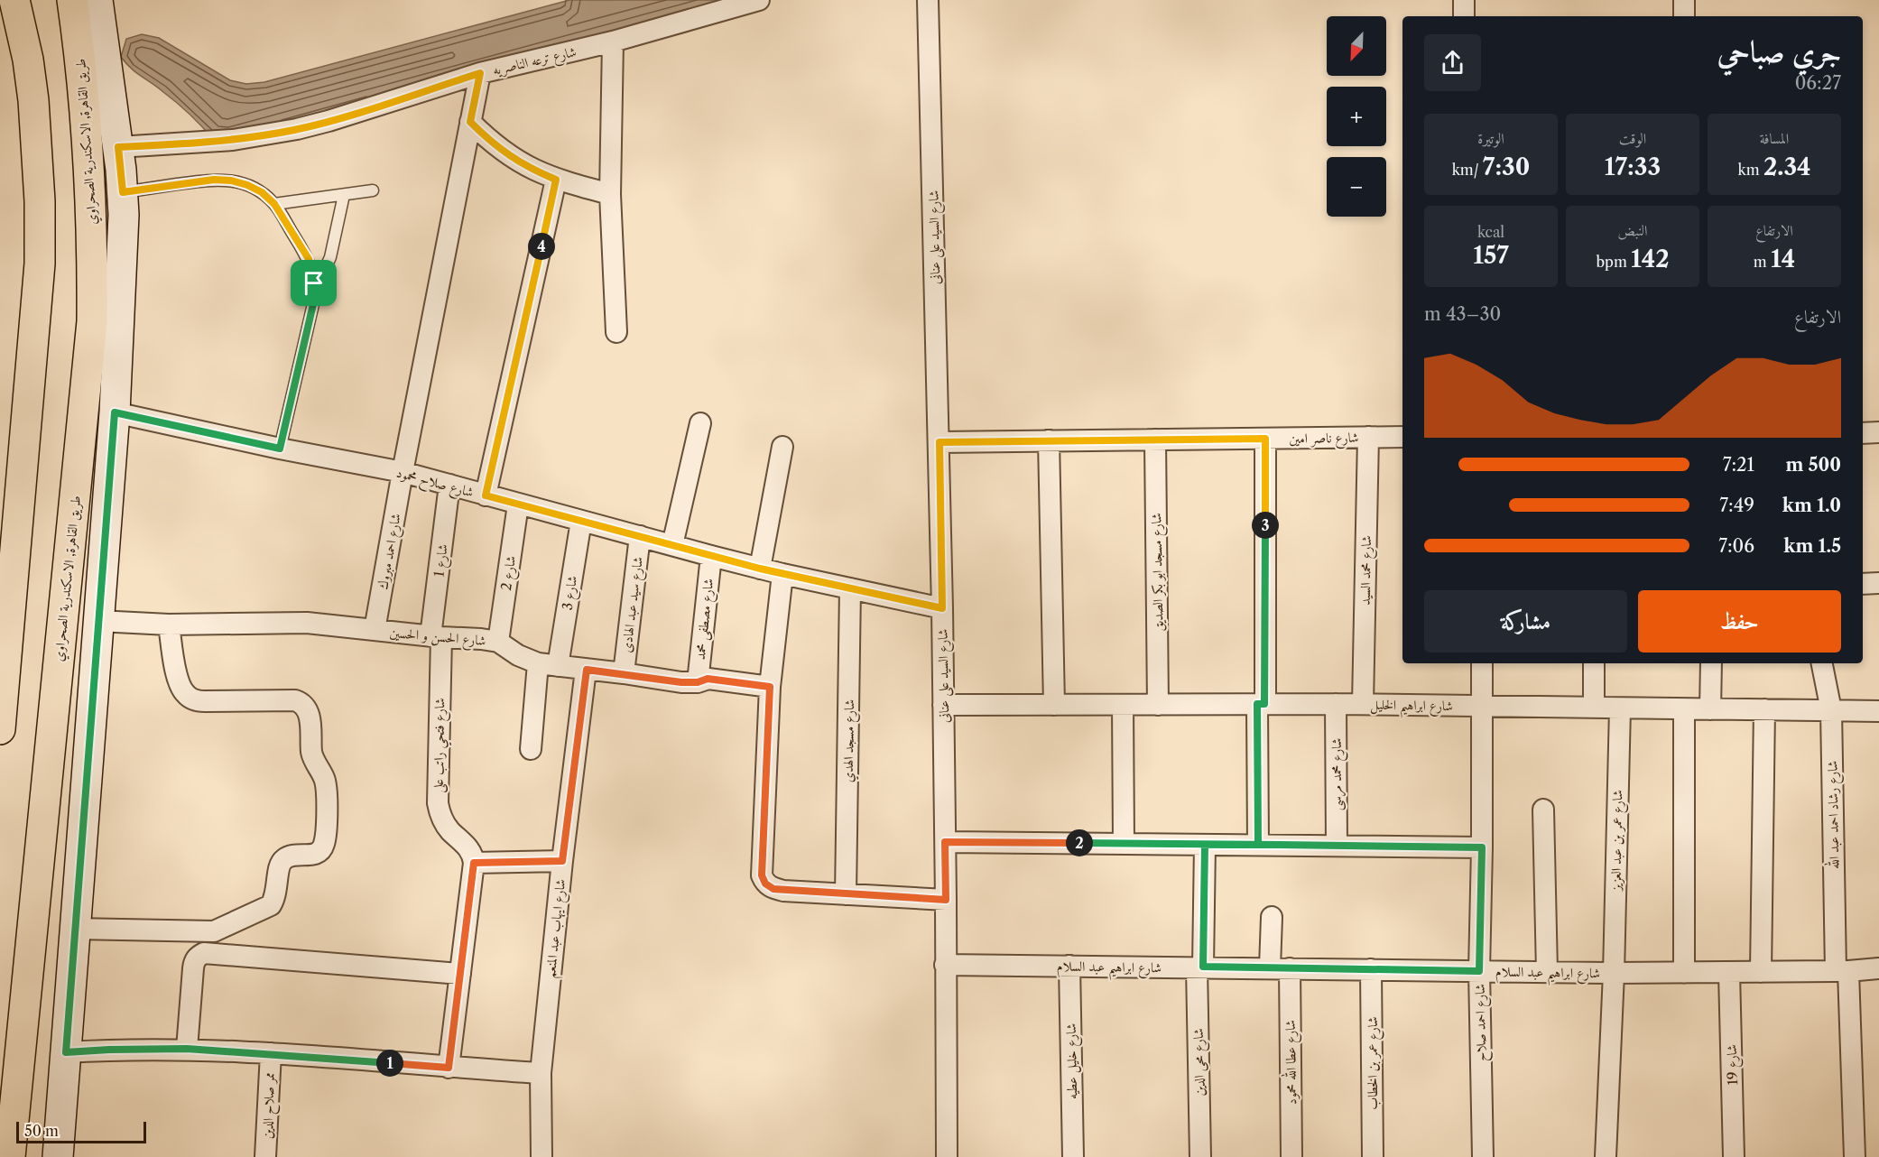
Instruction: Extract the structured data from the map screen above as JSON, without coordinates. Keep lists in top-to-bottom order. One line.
{"streets":{"highway":["طريق القاهرة, الاسكندرية الصحراوي"],"street":["شارع ترعه الناصريه","شارع السيد على عنانى","شارع ناصر امين","شارع صلاح محمود","شارع احمد مبروك","شارع 1","شارع محمد السيد","شارع مسجد ابو بكر الصديق","شارع 2","شارع 3","شارع سيد عبد الهادى","شارع مصطفى محمد","شارع الحسن و الحسين","شارع ابراهيم الخليل","شارع مسجد الهدي","شارع فتحي راتب على","شارع محمد مرسى","شارع رشاد احمد عبد الله","شارع عمر بن عبد العزيز","شارع ايهاب عبد المنعم","شارع ابراهيم عبد السلام","شارع احمد صلاح","شارع خليل عطيه","شارع محى الدين","شارع عطا الله محمود","شارع عمر بن الخطاب","شارع 19","ممر صلاح الدين"]},"crossings":[["شارع ترعه الناصريه","شارع احمد مبروك"],["شارع السيد على عنانى","شارع ناصر امين"],["شارع السيد على عنانى","شارع صلاح محمود"],["شارع السيد على عنانى","شارع ابراهيم الخليل"],["شارع السيد على عنانى","شارع ابراهيم عبد السلام"],["شارع ناصر امين","شارع محمد السيد"],["شارع ناصر امين","شارع مسجد ابو بكر الصديق"],["شارع صلاح محمود","شارع احمد مبروك"],["شارع صلاح محمود","شارع 1"],["شارع صلاح محمود","شارع 2"],["شارع صلاح محمود","شارع 3"],["شارع صلاح محمود","شارع سيد عبد الهادى"],["شارع صلاح محمود","شارع مصطفى محمد"],["شارع صلاح محمود","شارع مسجد الهدي"],["شارع احمد مبروك","شارع الحسن و الحسين"],["شارع 1","شارع الحسن و الحسين"],["شارع 1","شارع فتحي راتب على"],["شارع محمد السيد","شارع ابراهيم الخليل"],["شارع مسجد ابو بكر الصديق","شارع ابراهيم الخليل"],["شارع 2","شارع الحسن و الحسين"],["شارع 3","شارع الحسن و الحسين"],["شارع سيد عبد الهادى","شارع الحسن و الحسين"],["شارع مصطفى محمد","شارع الحسن و الحسين"],["شارع الحسن و الحسين","شارع فتحي راتب على"],["شارع الحسن و الحسين","شارع ايهاب عبد المنعم"],["شارع ابراهيم الخليل","شارع محمد مرسى"],["شارع ابراهيم الخليل","شارع رشاد احمد عبد الله"],["شارع ابراهيم الخليل","شارع عمر بن عبد العزيز"],["شارع ابراهيم الخليل","شارع احمد صلاح"],["شارع رشاد احمد عبد الله","شارع ابراهيم عبد السلام"],["شارع عمر بن عبد العزيز","شارع ابراهيم عبد السلام"],["شارع ابراهيم عبد السلام","شارع احمد صلاح"],["شارع ابراهيم عبد السلام","شارع خليل عطيه"],["شارع ابراهيم عبد السلام","شارع محى الدين"],["شارع ابراهيم عبد السلام","شارع عطا الله محمود"],["شارع ابراهيم عبد السلام","شارع عمر بن الخطاب"],["شارع ابراهيم عبد السلام","شارع 19"]],"scale_bar":"50 m","north":"bottom left","page":{"map_buttons":["+","−"],"heading":["جري صباحي","06:27"],"stats":[["المسافة","2.34 km"],["الوقت","17:33"],["الوتيرة","7:30 /km"],["الارتفاع","14 m"],["النبض","142 bpm"],["kcal","157"]],"pins":["4","3","2","1"],"chart":["الارتفاع","30–43 m"],"list":[{"name":"500 m","note":"7:21"},{"name":"1.0 km","note":"7:49"},{"name":"1.5 km","note":"7:06"}],"buttons":["حفظ","مشاركة"],"scale":"50 m"}}
